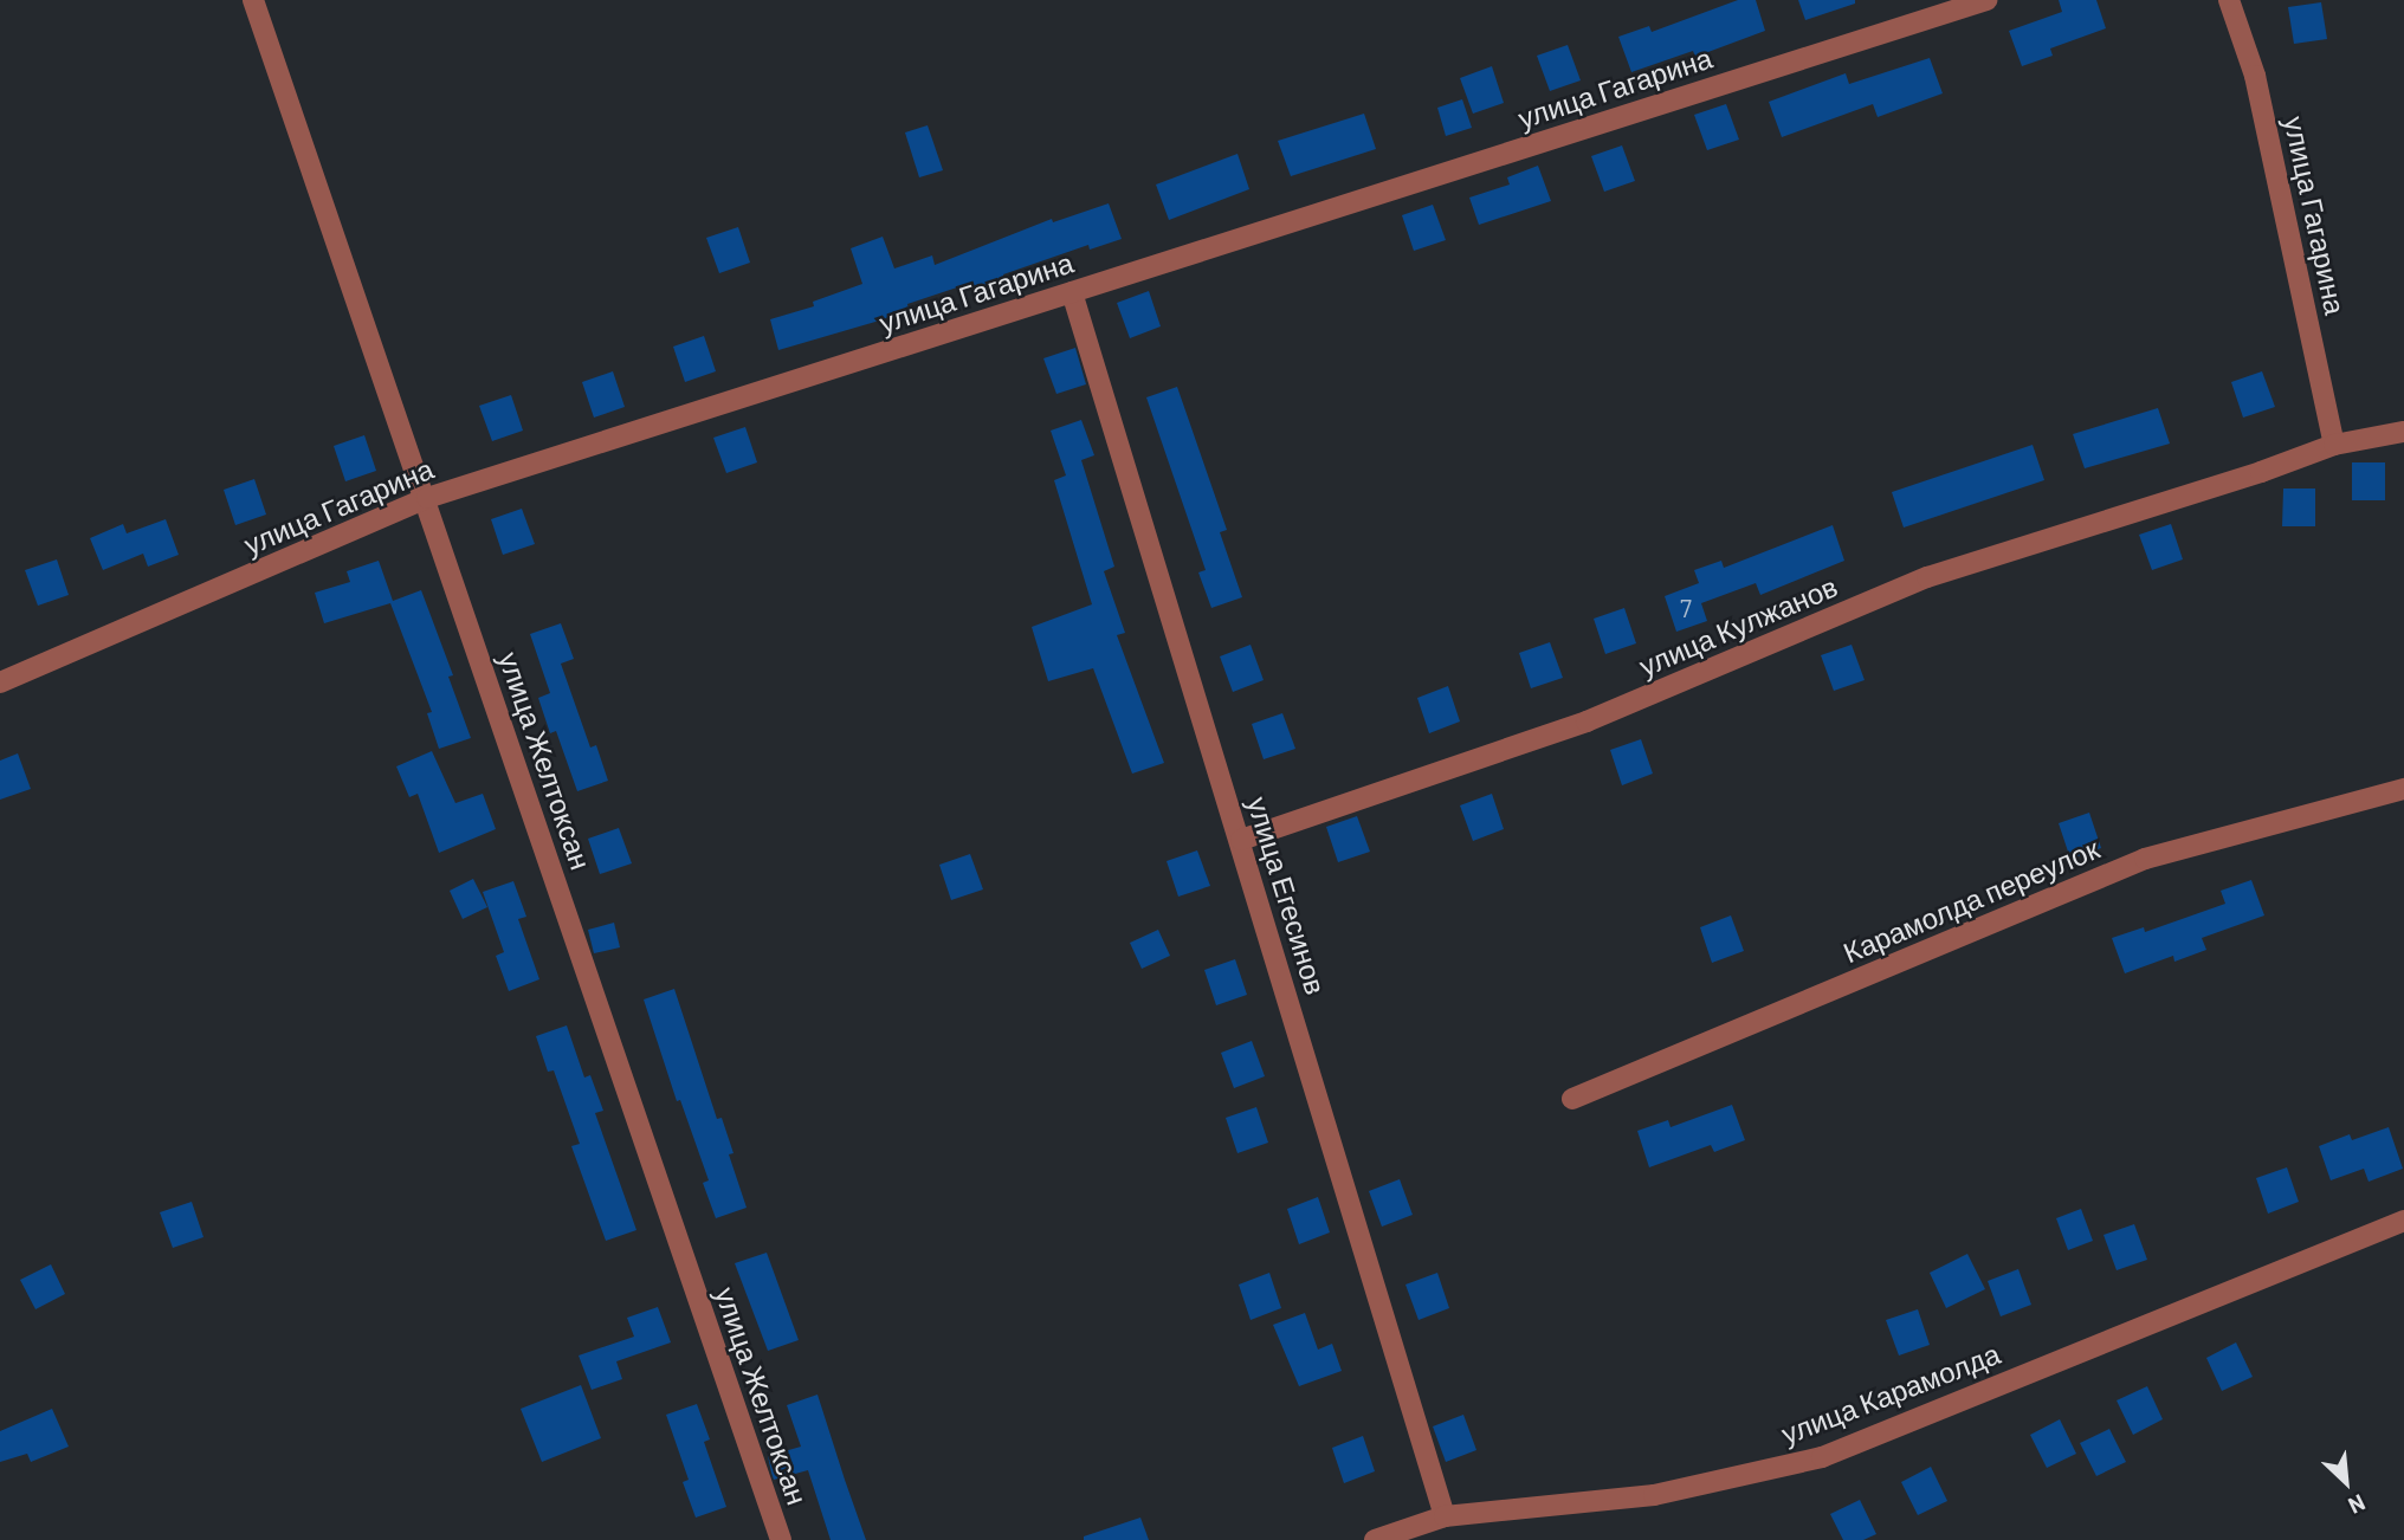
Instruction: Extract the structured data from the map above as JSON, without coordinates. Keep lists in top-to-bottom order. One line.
{"streets":{"street":["улица Гагарина","улица Кулжанов","улица Желтоксан","улица Егесинов","Карамолда переулок","улица Карамолда"]},"crossings":[["улица Гагарина","улица Кулжанов"],["улица Гагарина","улица Желтоксан"],["улица Гагарина","улица Егесинов"],["улица Кулжанов","улица Егесинов"],["улица Егесинов","улица Карамолда"]],"house_numbers":["7"],"north":"bottom right"}
